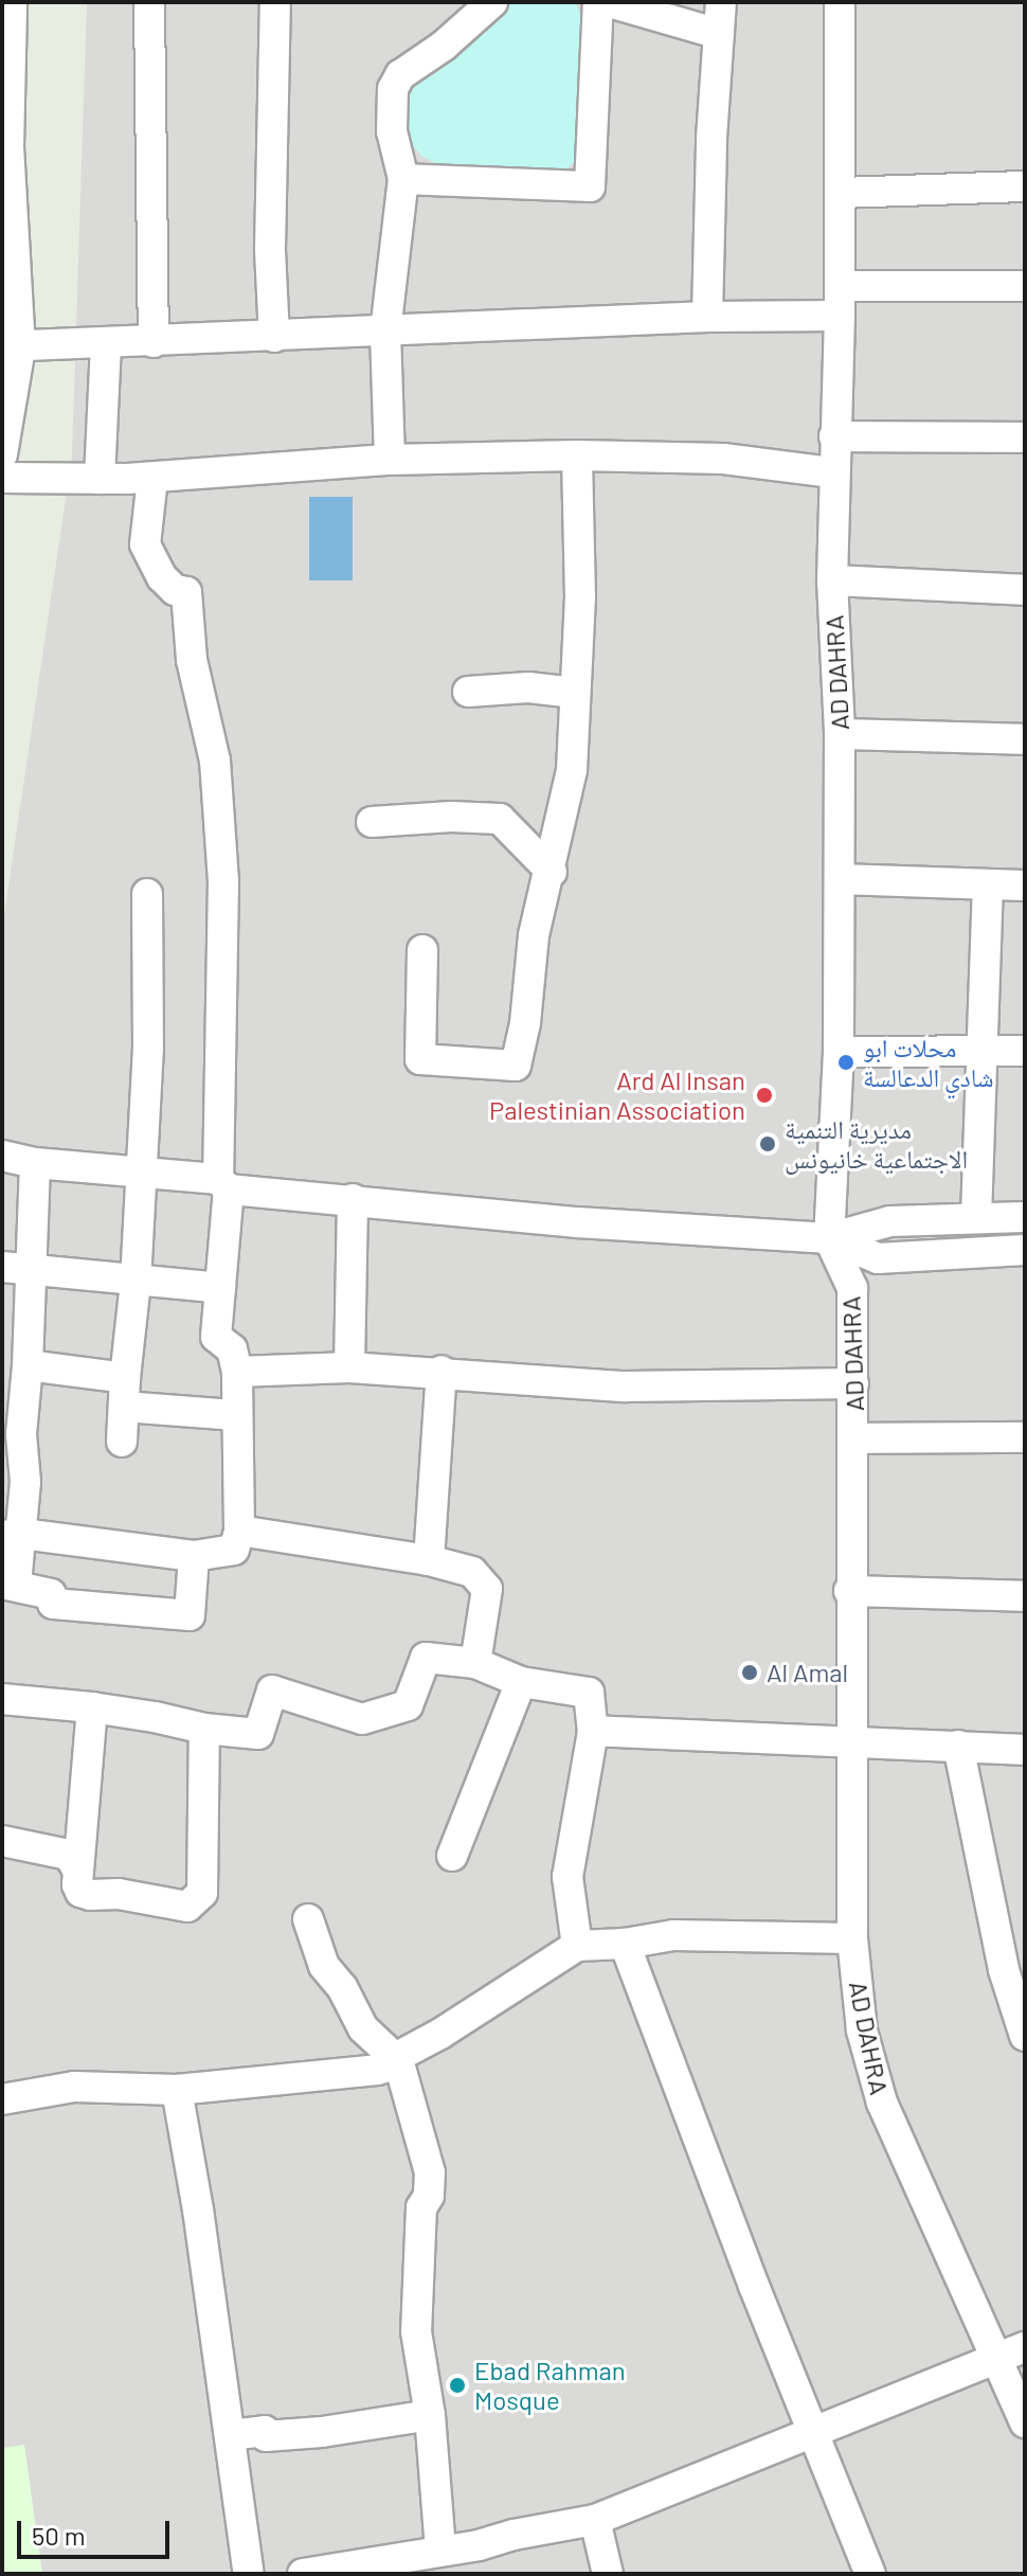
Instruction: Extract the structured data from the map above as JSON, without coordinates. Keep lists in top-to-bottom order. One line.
{"streets":{"street":["AD DAHRA"]},"places":["محلات ابو شادي الدعالسة","Ard Al Insan Palestinian Association","مديرية التنمية الاجتماعية خانيونس","Al Amal","Ebad Rahman Mosque"],"scale_bar":"50 m"}
